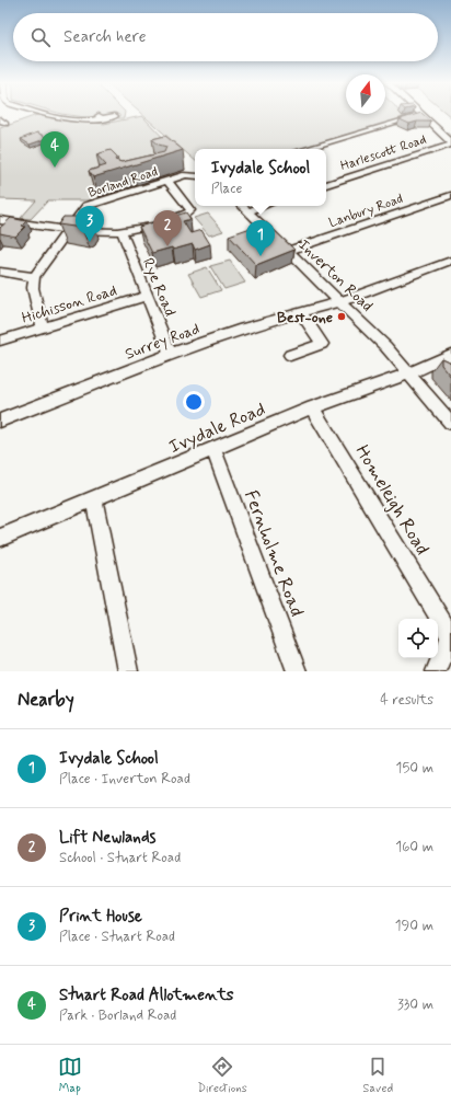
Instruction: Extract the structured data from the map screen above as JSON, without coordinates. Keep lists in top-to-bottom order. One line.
{"streets":{"street":["Harlescott Road","Borland Road","Lanbury Road","Inverton Road","Rye Road","Hichisson Road","Surrey Road","Ivydale Road","Homeleigh Road","Fernholme Road"]},"crossings":[["Lanbury Road","Inverton Road"],["Inverton Road","Surrey Road"],["Inverton Road","Ivydale Road"],["Rye Road","Hichisson Road"],["Rye Road","Surrey Road"],["Ivydale Road","Homeleigh Road"],["Ivydale Road","Fernholme Road"]],"places":["Best-one"],"north":"top","page":{"search":"Search here","pins":["4","3","2","1"],"popup":["Ivydale School","Place"],"heading":["Nearby","4 results"],"list":[{"mark":"1","name":"Ivydale School","note":"Place · Inverton Road","value":"150 m"},{"mark":"2","name":"Lift Newlands","note":"School · Stuart Road","value":"160 m"},{"mark":"3","name":"Print House","note":"Place · Stuart Road","value":"190 m"},{"mark":"4","name":"Stuart Road Allotments","note":"Park · Borland Road","value":"330 m"}],"nav":["Map","Directions","Saved"]}}
